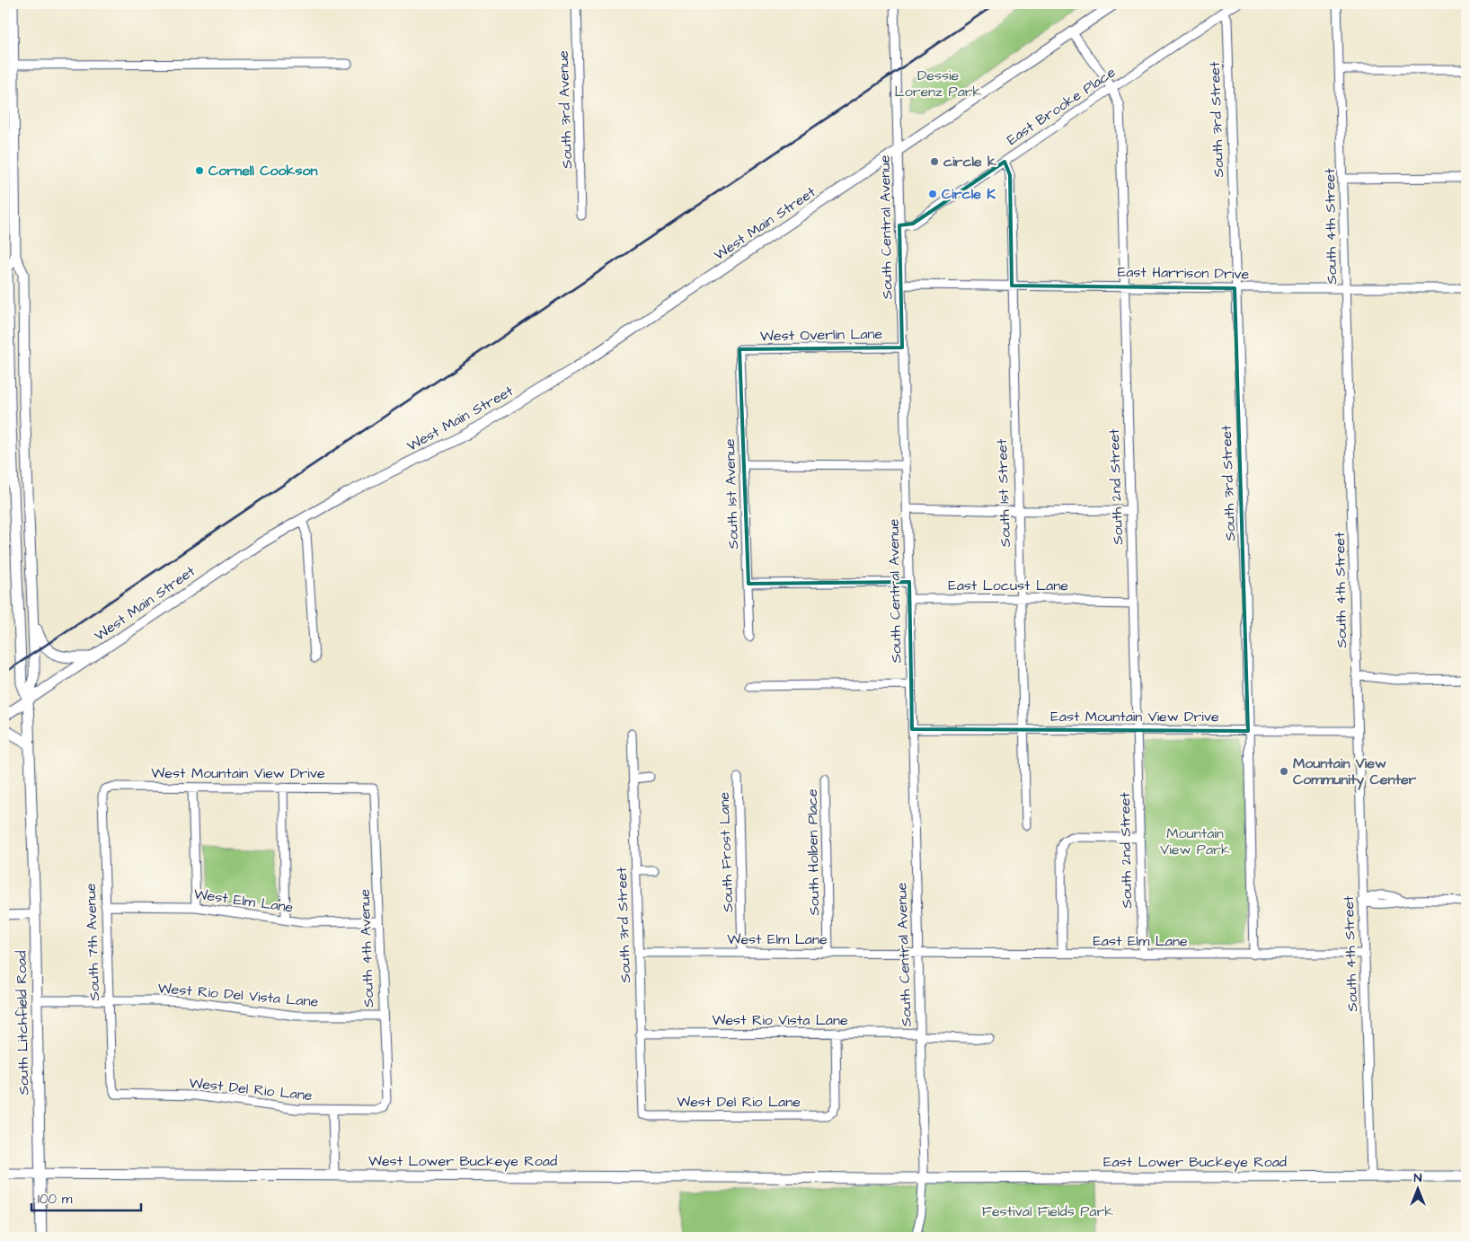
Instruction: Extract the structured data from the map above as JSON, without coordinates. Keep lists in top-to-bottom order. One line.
{"streets":{"main road":["West Main Street","South Litchfield Road","West Lower Buckeye Road","East Lower Buckeye Road"],"street":["East Brooke Place","South 3rd Avenue","South 3rd Street","South 4th Street","South Central Avenue","East Harrison Drive","West Overlin Lane","South 2nd Street","South 1st Street","South 1st Avenue","East Locust Lane","East Mountain View Drive","West Mountain View Drive","South Frost Lane","South Holben Place","West Elm Lane","East Elm Lane","South 7th Avenue","South 4th Avenue","West Rio Del Vista Lane","West Rio Vista Lane","West Del Rio Lane"]},"crossings":[["East Brooke Place","South 3rd Street"],["East Brooke Place","South Central Avenue"],["East Brooke Place","South 2nd Street"],["East Brooke Place","South 1st Street"],["South 3rd Street","East Harrison Drive"],["South 3rd Street","East Mountain View Drive"],["South 3rd Street","West Elm Lane"],["South 3rd Street","East Elm Lane"],["South 3rd Street","West Rio Vista Lane"],["South 3rd Street","West Del Rio Lane"],["West Main Street","South Central Avenue"],["West Main Street","South 2nd Street"],["West Main Street","South Litchfield Road"],["South 4th Street","East Harrison Drive"],["South 4th Street","East Mountain View Drive"],["South 4th Street","East Elm Lane"],["South 4th Street","East Lower Buckeye Road"],["South Central Avenue","East Harrison Drive"],["South Central Avenue","West Overlin Lane"],["South Central Avenue","East Locust Lane"],["South Central Avenue","East Mountain View Drive"],["South Central Avenue","West Elm Lane"],["South Central Avenue","East Elm Lane"],["South Central Avenue","West Rio Vista Lane"],["South Central Avenue","West Lower Buckeye Road"],["South Central Avenue","East Lower Buckeye Road"],["East Harrison Drive","South 2nd Street"],["East Harrison Drive","South 1st Street"],["West Overlin Lane","South 1st Avenue"],["South 2nd Street","East Locust Lane"],["South 2nd Street","East Mountain View Drive"],["South 2nd Street","East Elm Lane"],["South 1st Street","East Locust Lane"],["South 1st Street","East Mountain View Drive"],["West Mountain View Drive","South 7th Avenue"],["West Mountain View Drive","South 4th Avenue"],["South Frost Lane","West Elm Lane"],["South Holben Place","West Elm Lane"],["West Elm Lane","East Elm Lane"],["West Elm Lane","South 7th Avenue"],["West Elm Lane","South 4th Avenue"],["South 7th Avenue","West Rio Del Vista Lane"],["South 7th Avenue","West Del Rio Lane"],["South 4th Avenue","West Rio Del Vista Lane"],["South 4th Avenue","West Del Rio Lane"],["West Rio Del Vista Lane","South Litchfield Road"],["West Rio Vista Lane","West Del Rio Lane"],["South Litchfield Road","West Lower Buckeye Road"],["West Lower Buckeye Road","East Lower Buckeye Road"]],"parks":["Dessie Lorenz Park","Mountain View Park","Festival Fields Park"],"places":["circle k","Cornell Cookson","Circle K","Mountain View Community Center"],"scale_bar":"100 m","north":"top"}
